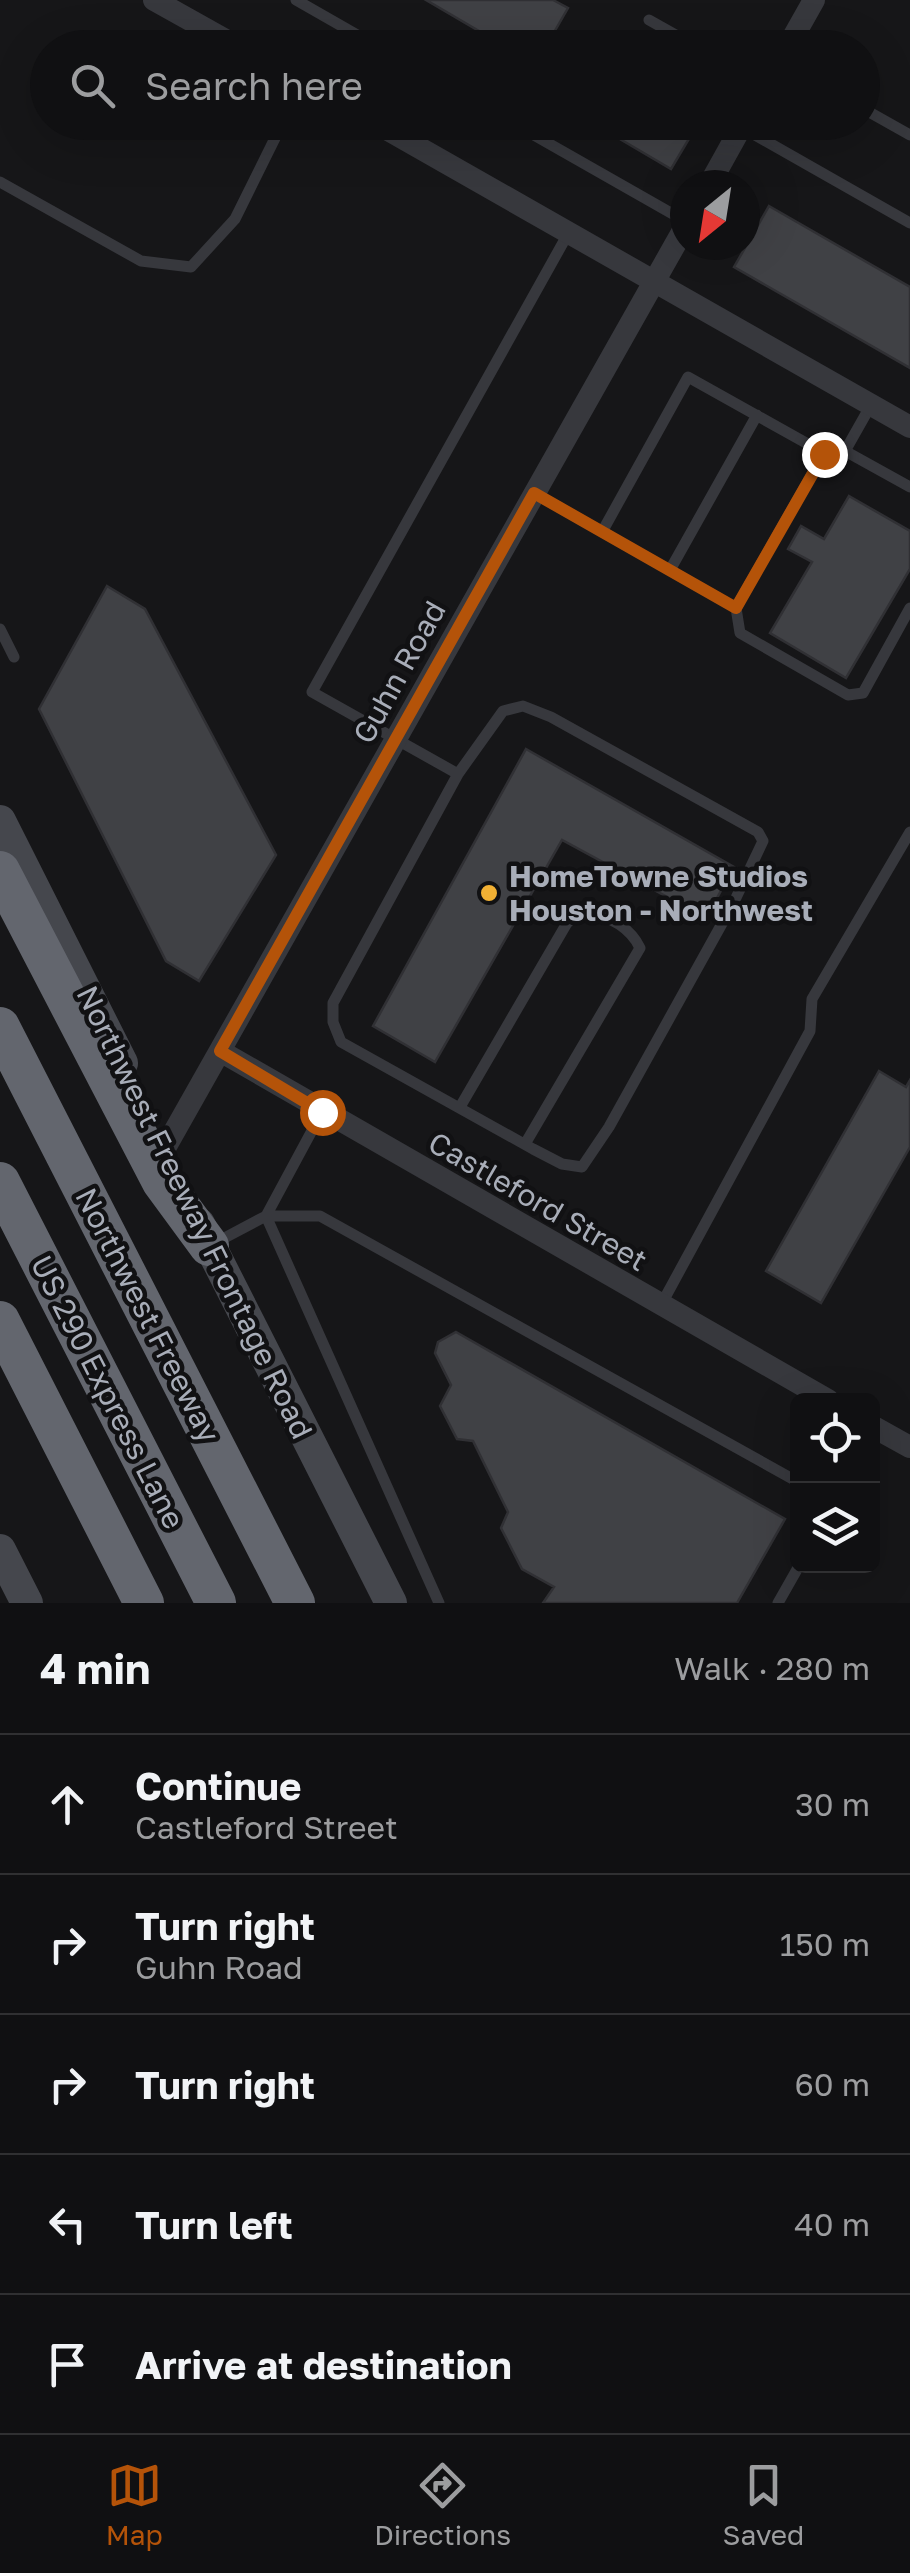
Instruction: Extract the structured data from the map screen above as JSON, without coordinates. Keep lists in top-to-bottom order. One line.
{"streets":{"highway":["Northwest Freeway","US 290 Express Lane"],"main road":["Northwest Freeway Frontage Road"],"street":["Guhn Road","Castleford Street"]},"crossings":[["Guhn Road","Castleford Street"],["Guhn Road","Northwest Freeway Frontage Road"]],"places":["HomeTowne Studios Houston - Northwest"],"north":"bottom left","page":{"search":"Search here","heading":["4 min","Walk · 280 m"],"list":[["Continue","Castleford Street","30 m"],["Turn right","Guhn Road","150 m"],["Turn right","60 m"],["Turn left","40 m"],"Arrive at destination"],"nav":["Map","Directions","Saved"]}}
